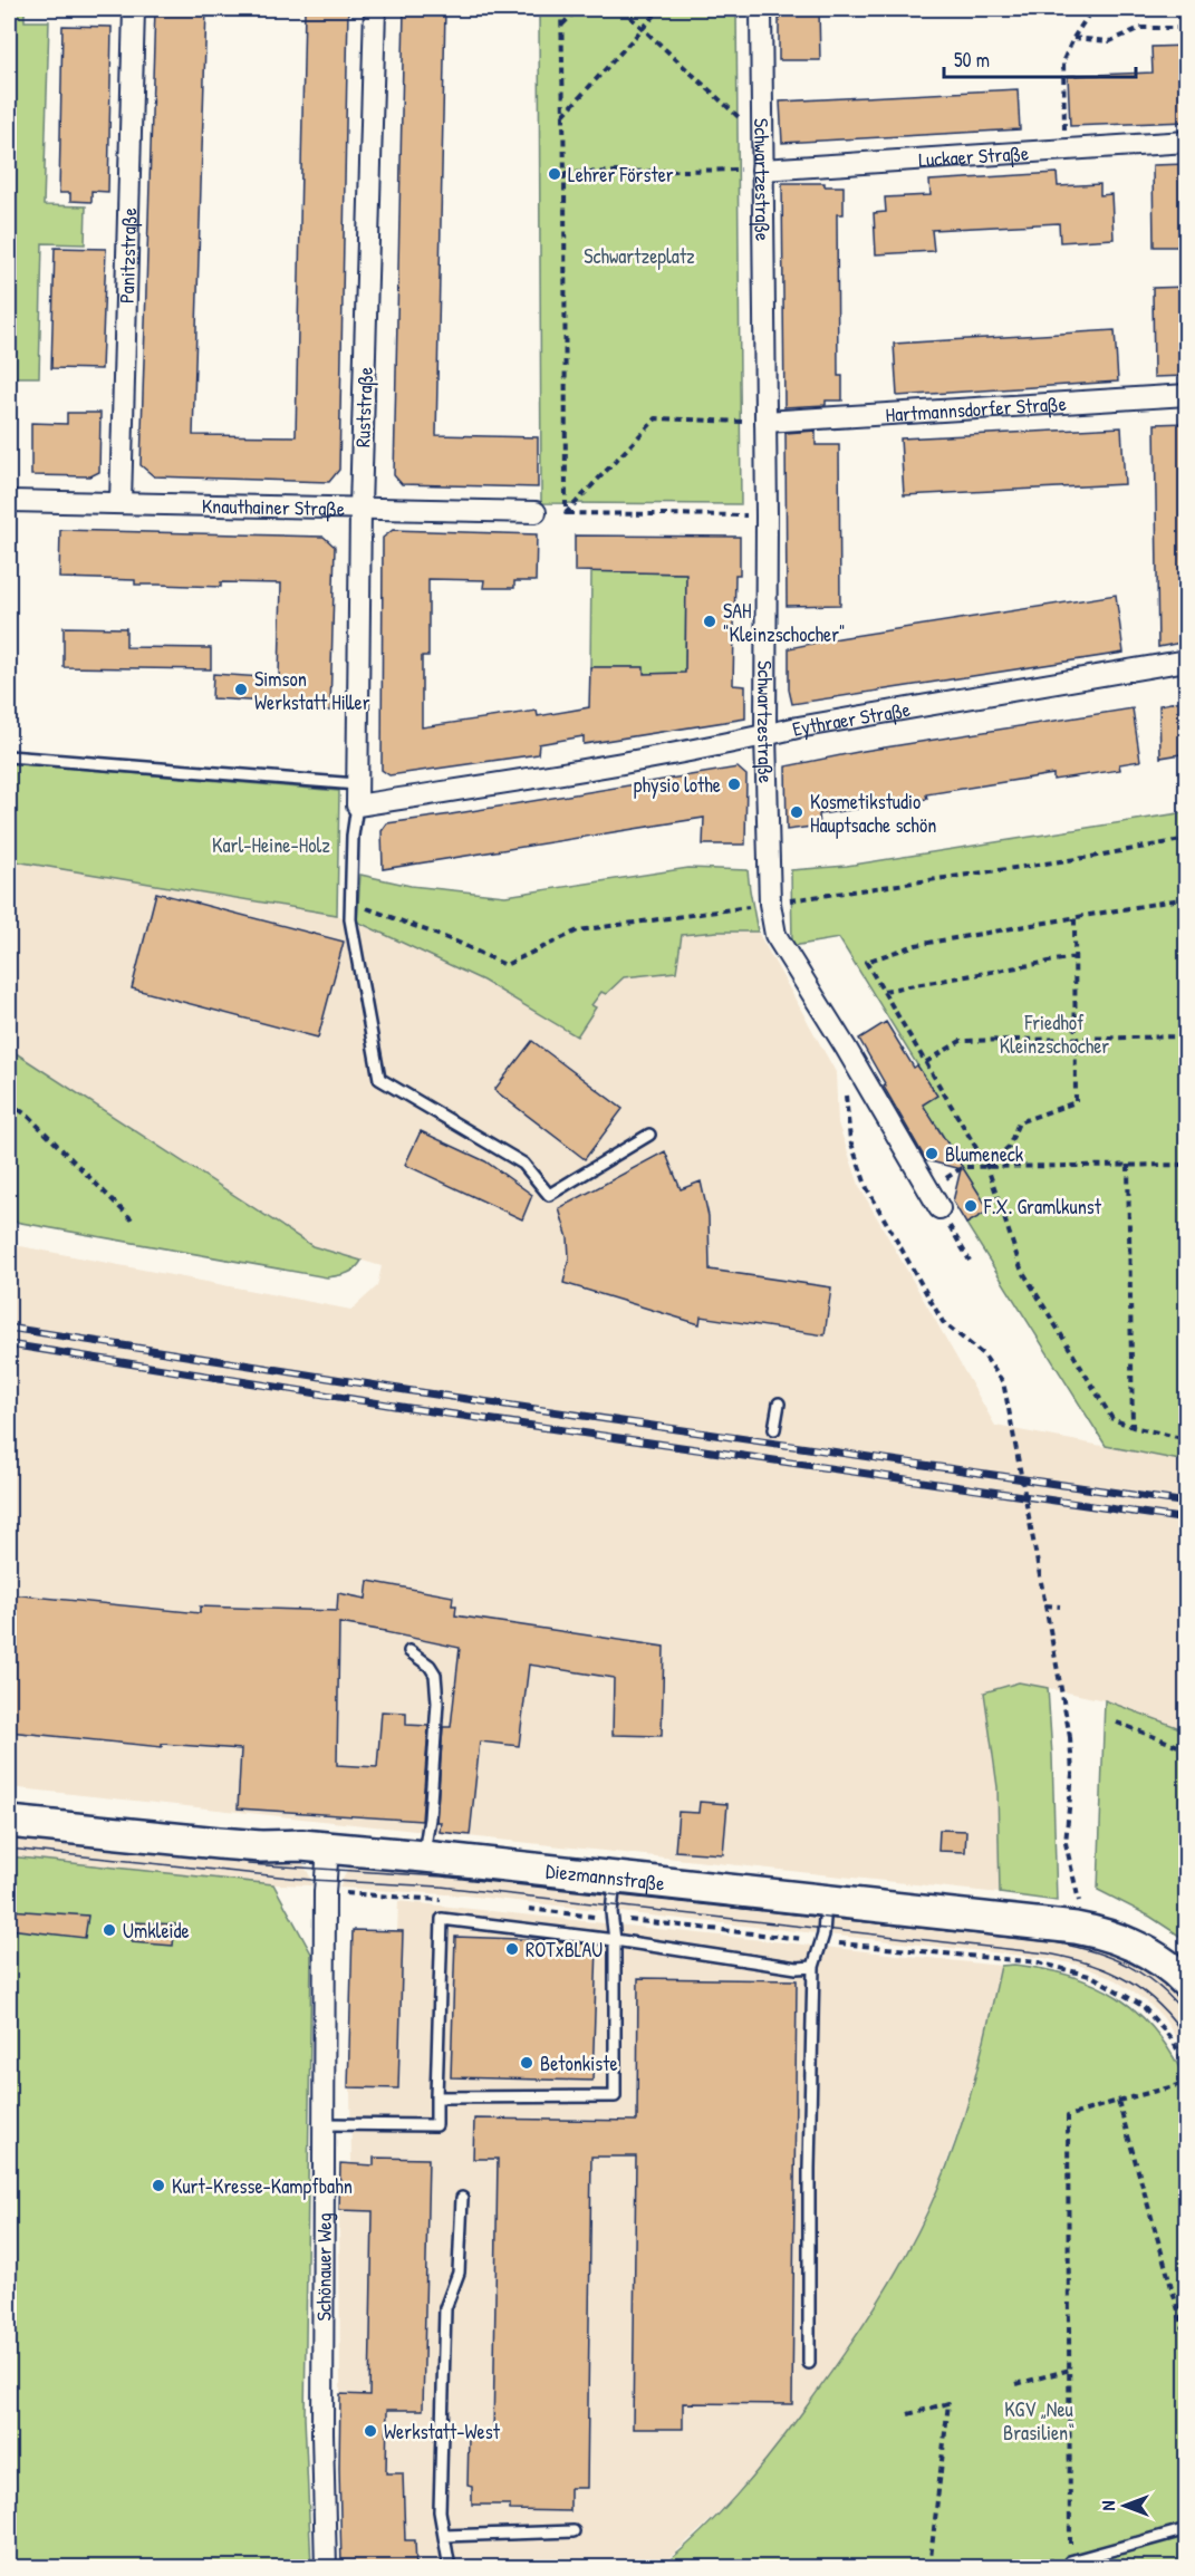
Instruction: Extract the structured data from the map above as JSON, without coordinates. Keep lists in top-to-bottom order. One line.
{"streets":{"street":["Luckaer Straße","Schwartzestraße","Panitzstraße","Ruststraße","Hartmannsdorfer Straße","Knauthainer Straße","Eythraer Straße","Diezmannstraße","Schönauer Weg"]},"crossings":[["Luckaer Straße","Schwartzestraße"],["Schwartzestraße","Hartmannsdorfer Straße"],["Schwartzestraße","Eythraer Straße"],["Panitzstraße","Knauthainer Straße"],["Ruststraße","Knauthainer Straße"],["Ruststraße","Eythraer Straße"],["Diezmannstraße","Schönauer Weg"]],"parks":["Schwartzeplatz","Karl-Heine-Holz","Friedhof Kleinzschocher","KGV „Neu Brasilien“"],"places":["Lehrer Förster","SAH \"Kleinzschocher\"","Simson Werkstatt Hiller","physio lothe","Kosmetikstudio Hauptsache schön","Blumeneck","F.X. Gramlkunst","Umkleide","ROTxBLAU","Betonkiste","Kurt-Kresse-Kampfbahn","Werkstatt-West"],"scale_bar":"50 m","north":"left"}
